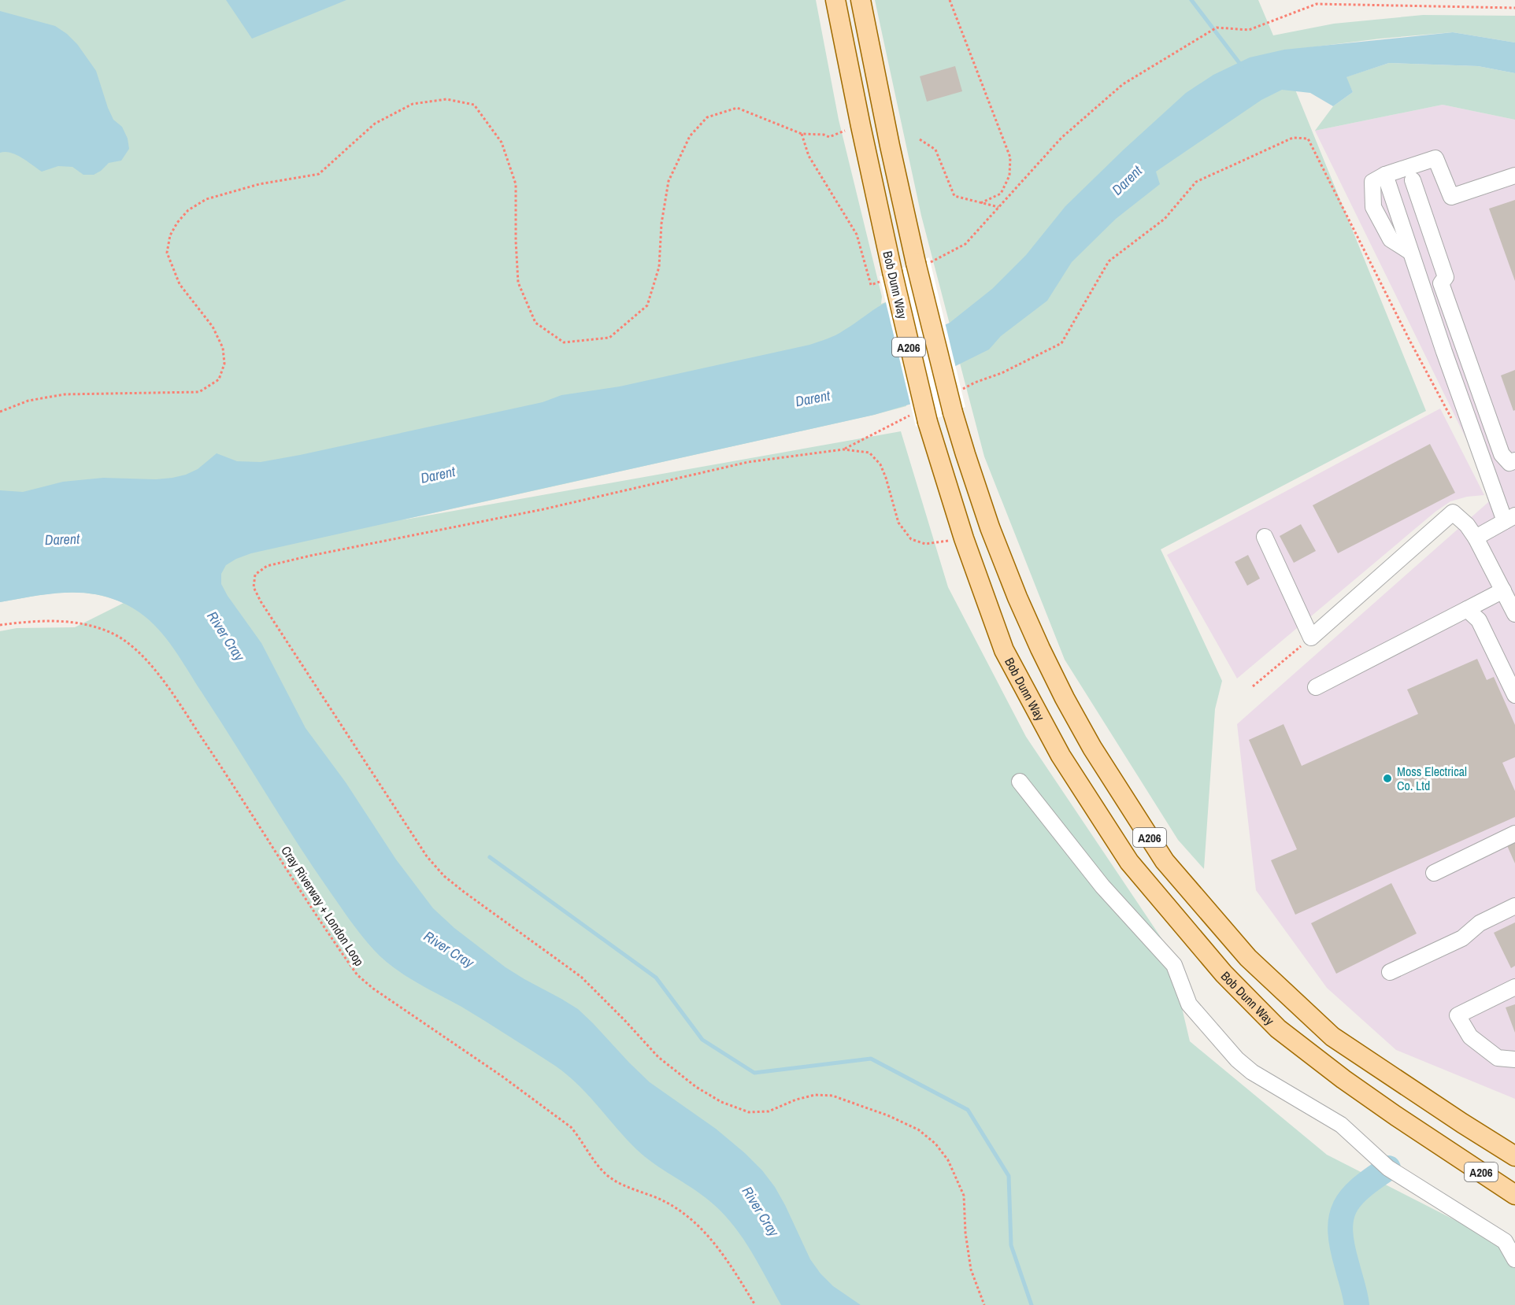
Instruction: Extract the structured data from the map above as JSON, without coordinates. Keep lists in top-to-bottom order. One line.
{"streets":{"main road":["Bob Dunn Way","A206"],"path":["Cray Riverway + London Loop"]},"water":["Darent","River Cray"],"places":["Moss Electrical Co. Ltd"]}
